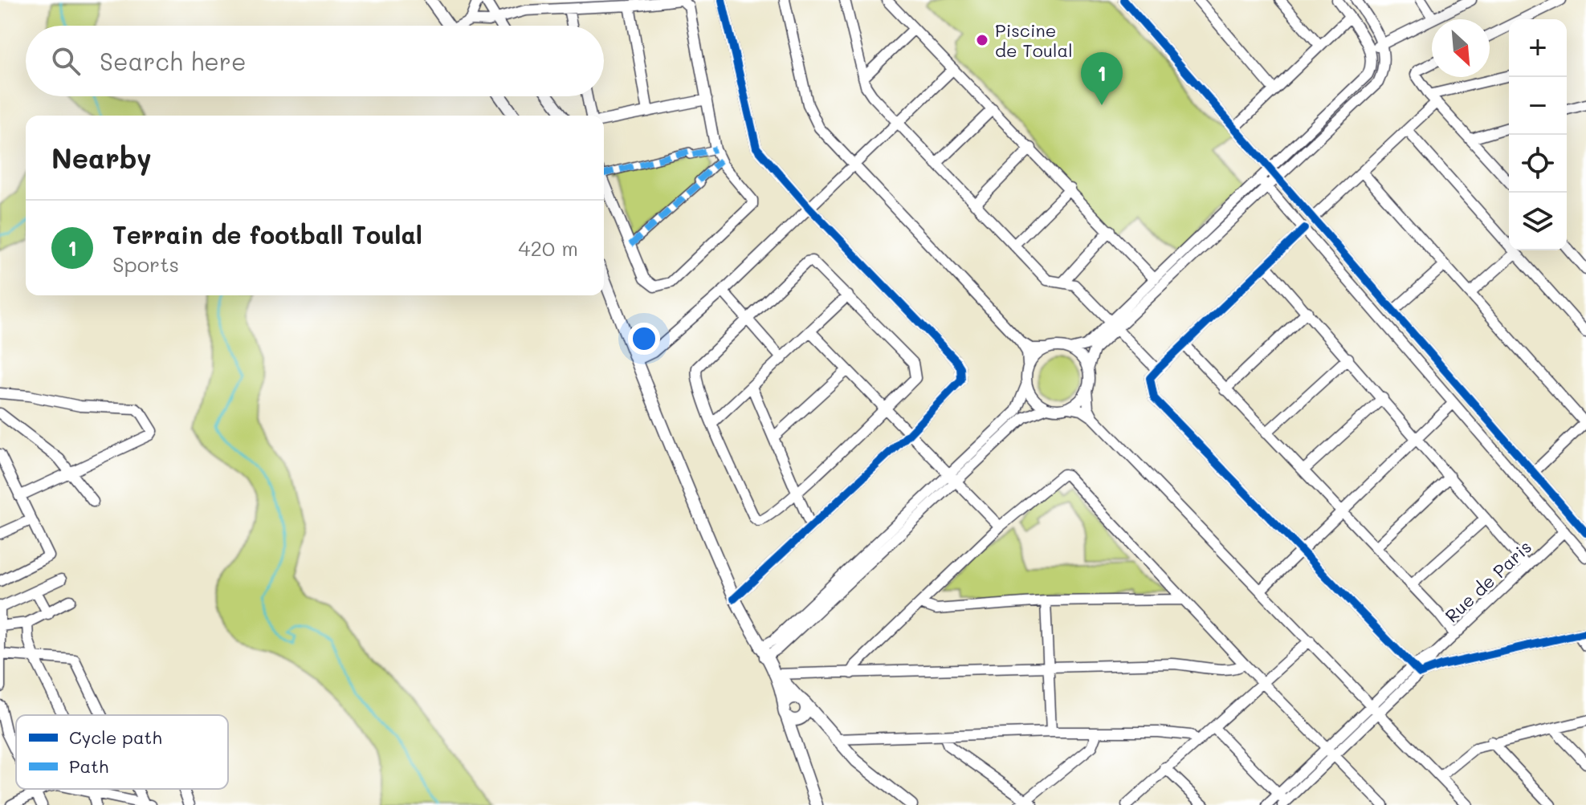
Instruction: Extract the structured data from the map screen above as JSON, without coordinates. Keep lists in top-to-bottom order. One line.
{"streets":{"street":["Rue de Paris"]},"places":["Piscine de Toulal"],"legend":["Cycle path","Path"],"north":"bottom right","page":{"map_buttons":["+","−"],"search":"Search here","pins":"1","heading":"Nearby","list":[{"mark":"1","name":"Terrain de football Toulal","note":"Sports","value":"420 m"}]}}
